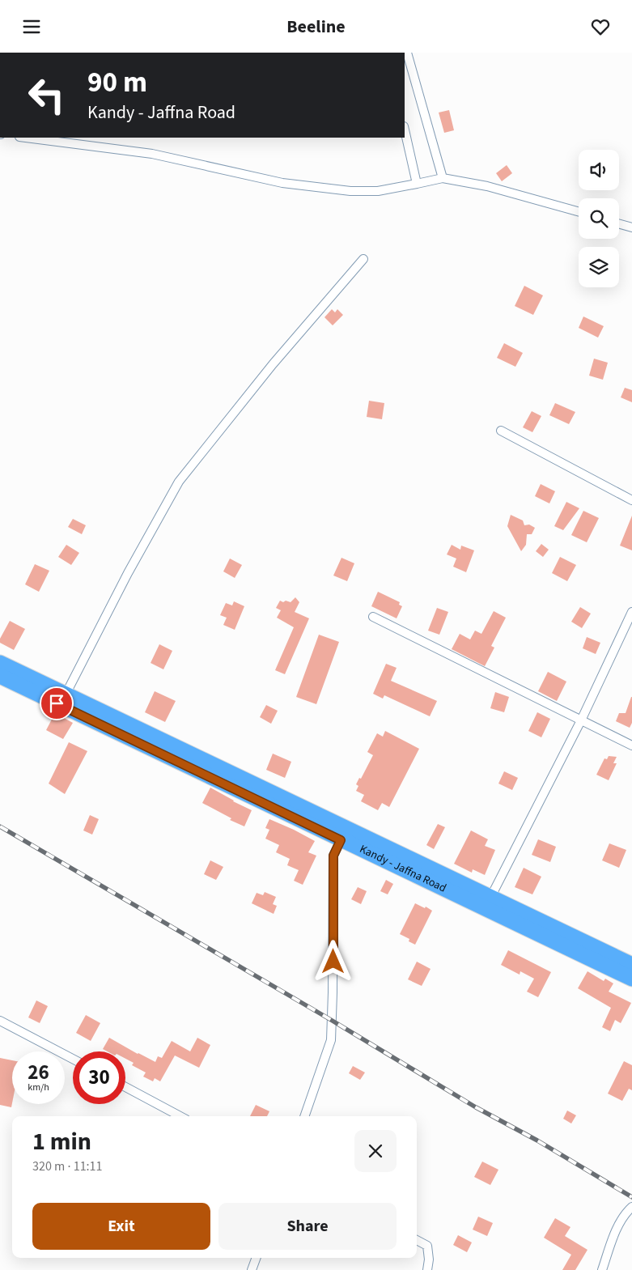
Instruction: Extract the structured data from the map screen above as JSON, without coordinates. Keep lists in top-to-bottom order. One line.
{"streets":{"highway":["Kandy - Jaffna Road"]},"page":{"header":"Beeline","turn":["90 m","Kandy - Jaffna Road"],"speed":"26 km/h","limit":"30","heading":["1 min","320 m · 11:11"],"buttons":["Exit","Share"]}}
